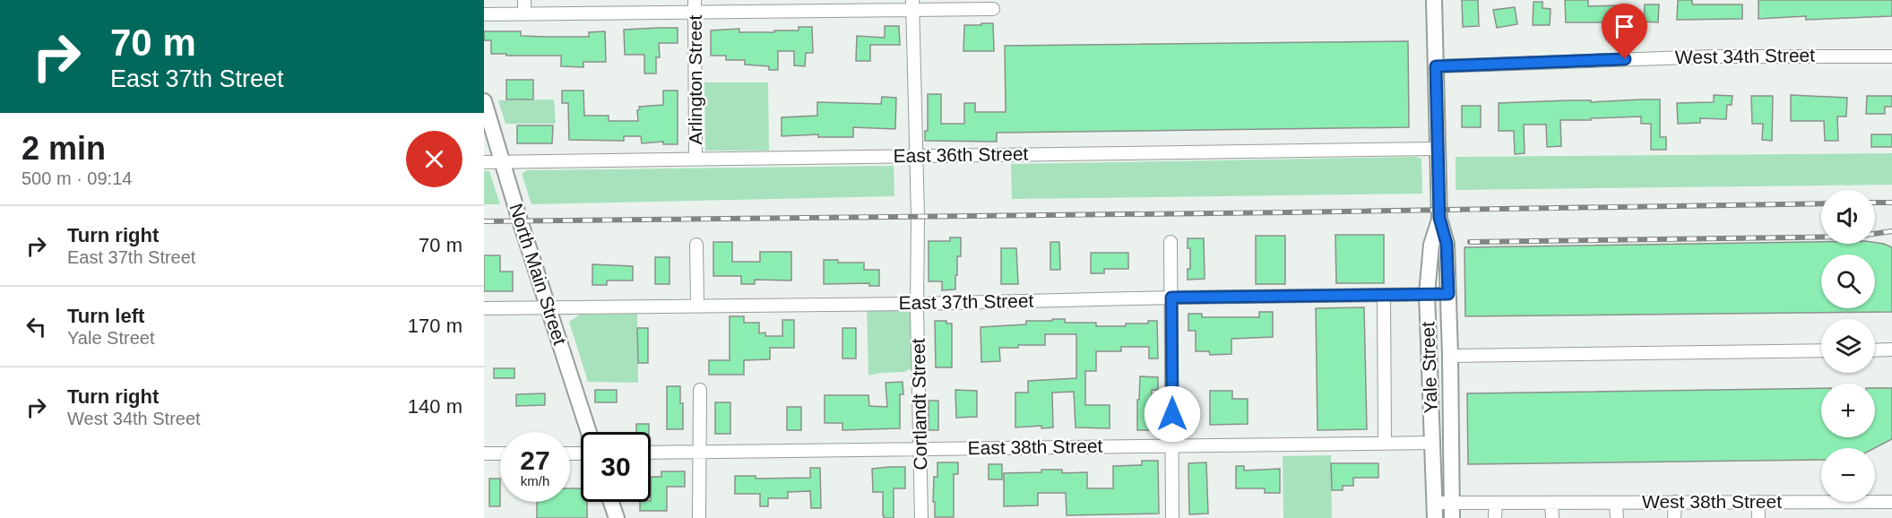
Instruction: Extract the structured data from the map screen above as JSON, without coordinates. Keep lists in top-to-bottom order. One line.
{"streets":{"main road":["North Main Street","Yale Street"],"street":["West 34th Street","Arlington Street","East 36th Street","East 37th Street","Cortlandt Street","East 38th Street","West 38th Street"]},"crossings":[["West 34th Street","Yale Street"],["Arlington Street","East 36th Street"],["East 36th Street","North Main Street"],["East 36th Street","Yale Street"],["East 36th Street","Cortlandt Street"],["North Main Street","East 37th Street"],["East 37th Street","Yale Street"],["East 37th Street","Cortlandt Street"],["Yale Street","East 38th Street"],["Yale Street","West 38th Street"],["Cortlandt Street","East 38th Street"]],"page":{"turn":["70 m","East 37th Street"],"heading":["2 min","500 m · 09:14"],"map_buttons":["+","−"],"list":[{"name":"Turn right","note":"East 37th Street","value":"70 m"},{"name":"Turn left","note":"Yale Street","value":"170 m"},{"name":"Turn right","note":"West 34th Street","value":"140 m"}],"speed":"27 km/h","limit":"30"}}
